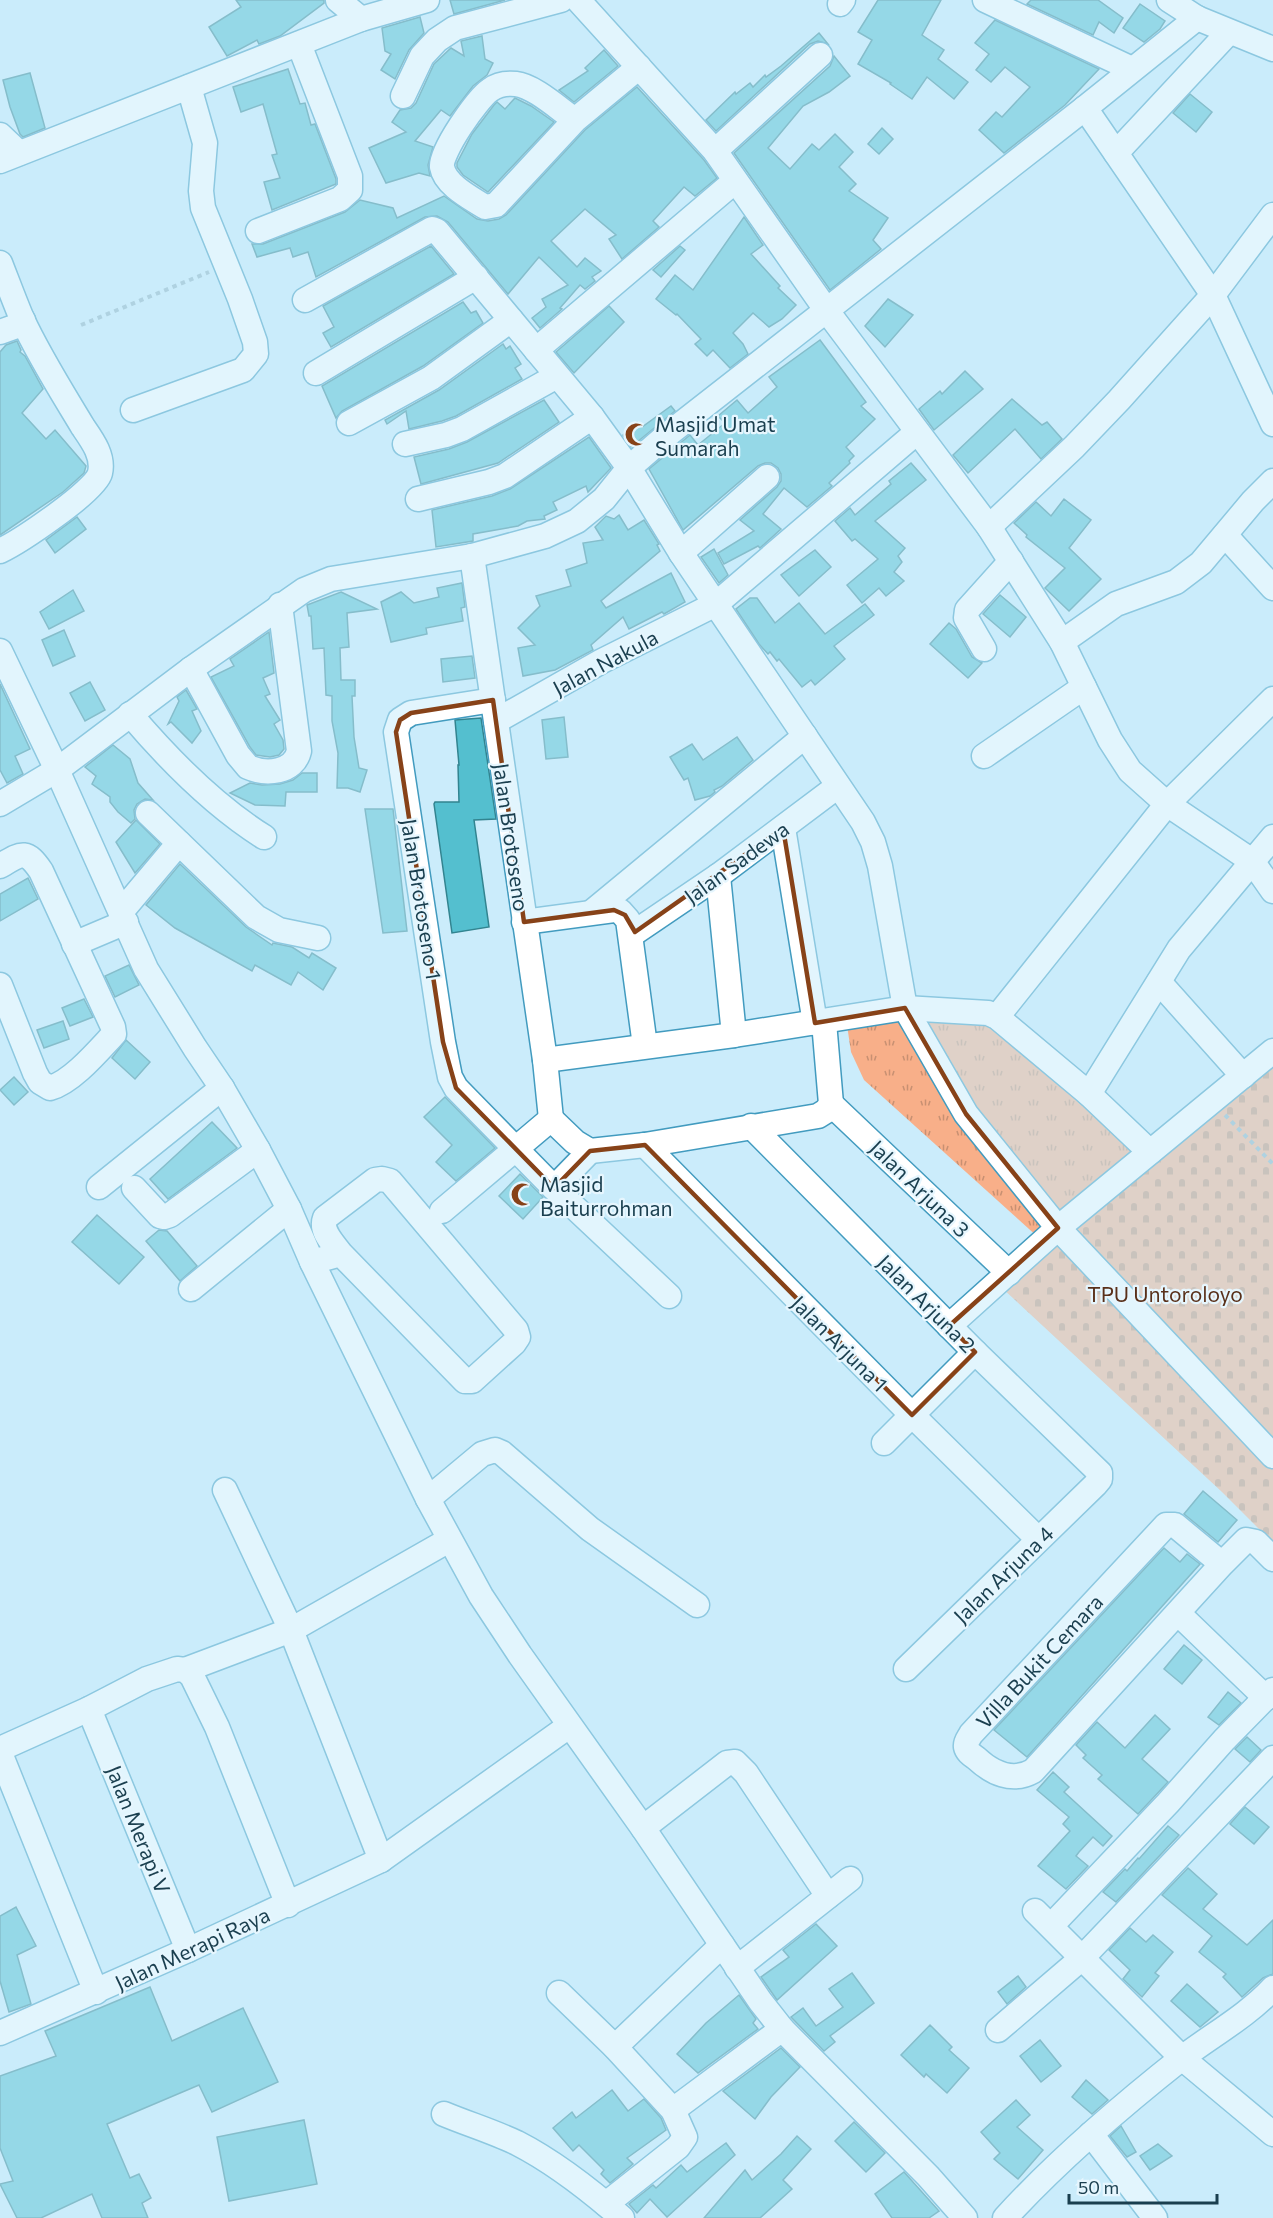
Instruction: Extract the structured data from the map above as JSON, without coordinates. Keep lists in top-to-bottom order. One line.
{"streets":{"street":["Jalan Nakula","Jalan Brotoseno","Jalan Sadewa","Jalan Brotoseno 1","Jalan Arjuna 3","Jalan Arjuna 2","Jalan Arjuna 1","Jalan Arjuna 4","Villa Bukit Cemara","Jalan Merapi V","Jalan Merapi Raya"]},"crossings":[["Jalan Nakula","Jalan Brotoseno"],["Jalan Nakula","Jalan Brotoseno 1"],["Jalan Brotoseno","Jalan Brotoseno 1"],["Jalan Arjuna 2","Jalan Arjuna 4"],["Jalan Arjuna 1","Jalan Arjuna 4"],["Jalan Merapi V","Jalan Merapi Raya"]],"parks":["TPU Untoroloyo"],"places":{"mosque":["Masjid Umat Sumarah","Masjid Baiturrohman"]},"scale_bar":"50 m"}
